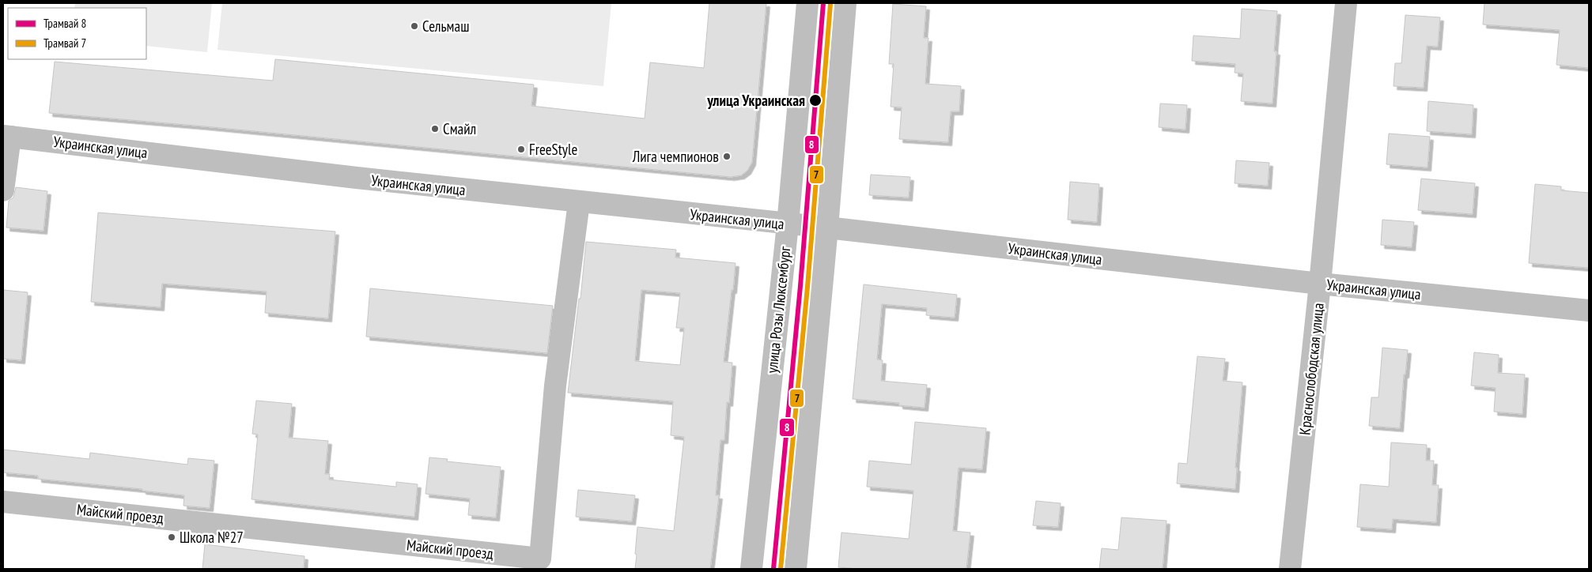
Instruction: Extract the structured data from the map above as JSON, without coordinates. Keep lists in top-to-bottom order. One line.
{"streets":{"street":["Украинская улица","улица Розы Люксембург","Краснослободская улица","Майский проезд"]},"crossings":[["Украинская улица","улица Розы Люксембург"],["Украинская улица","Краснослободская улица"],["Украинская улица","Майский проезд"]],"places":["Сельмаш","улица Украинская","Смайл","FreeStyle","Лига чемпионов","Школа №27"],"lines":["tram line 8","tram line 7"],"legend":["Трамвай 8","Трамвай 7"]}
